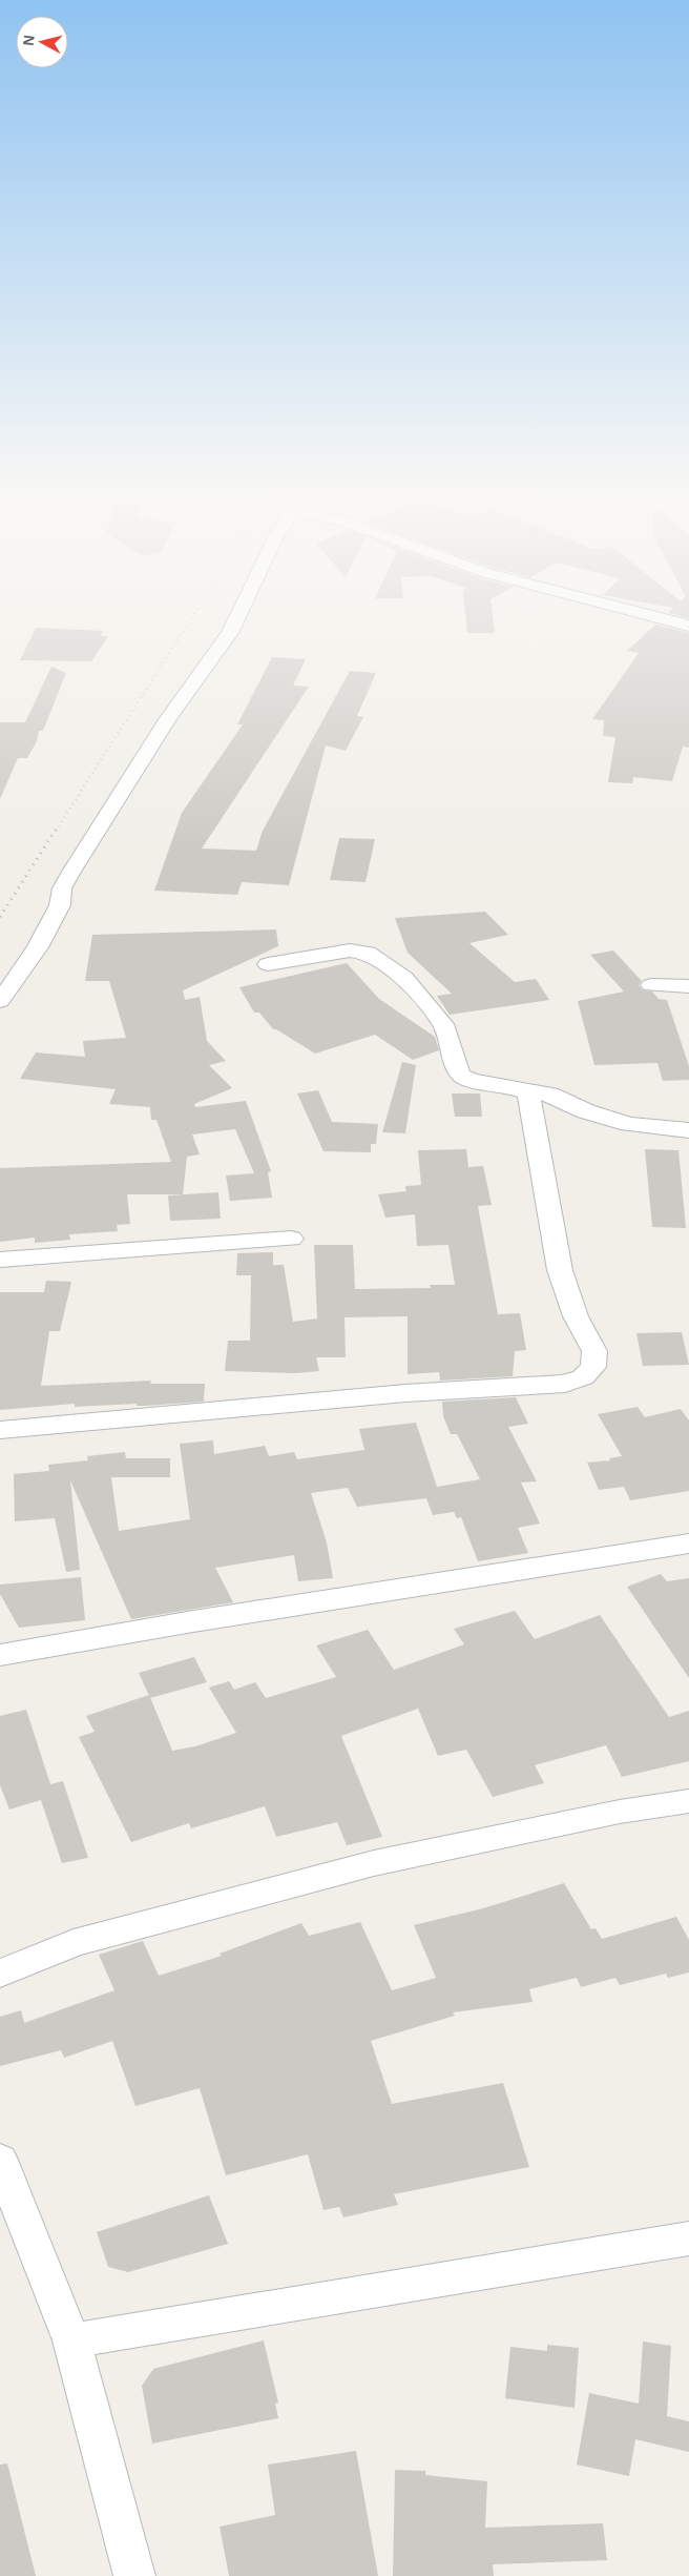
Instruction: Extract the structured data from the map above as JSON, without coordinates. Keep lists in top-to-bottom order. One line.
{"north":"left"}
